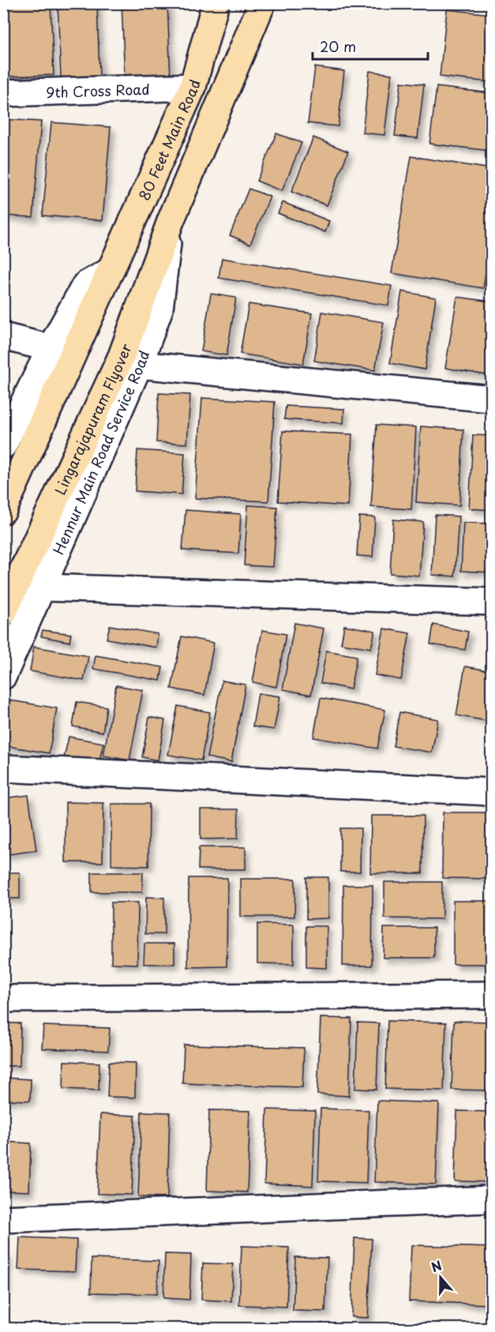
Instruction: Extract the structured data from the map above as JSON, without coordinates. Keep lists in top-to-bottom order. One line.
{"streets":{"main road":["80 Feet Main Road","Lingarajapuram Flyover"],"street":["9th Cross Road","Hennur Main Road Service Road"]},"crossings":[["9th Cross Road","80 Feet Main Road"],["Lingarajapuram Flyover","Hennur Main Road Service Road"]],"scale_bar":"20 m","north":"top"}
